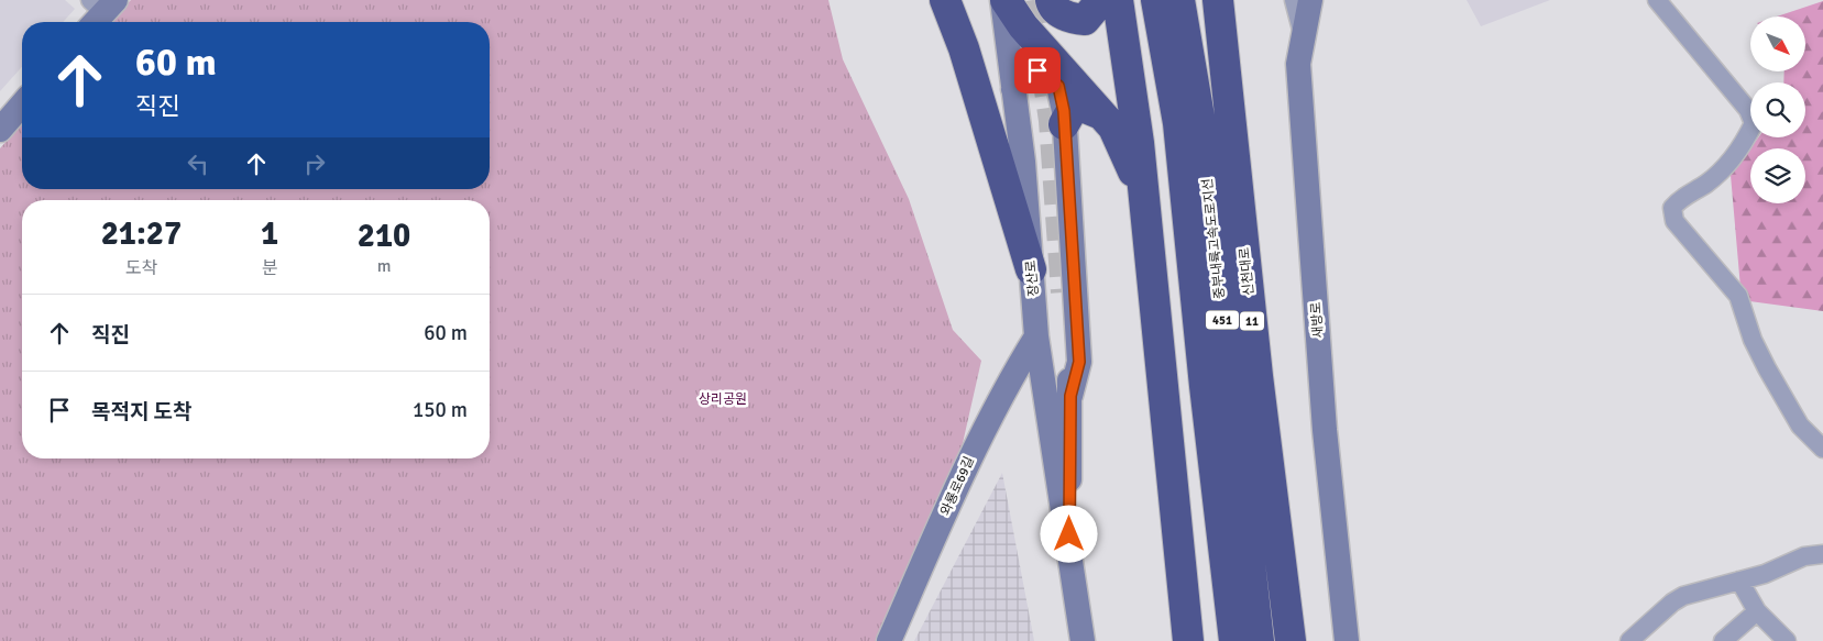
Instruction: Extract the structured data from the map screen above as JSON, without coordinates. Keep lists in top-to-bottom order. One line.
{"streets":{"highway":["중부내륙고속도로지선","신천대로","451","11"],"main road":["장산로","새방로","와룡로69길"]},"crossings":[["장산로","와룡로69길"]],"parks":["상리공원"],"north":"bottom right","page":{"turn":["60 m","직진"],"eta":["21:27","도착","1","분","210","m"],"list":[{"name":"직진","value":"60 m"},{"name":"목적지 도착","value":"150 m"}]}}
